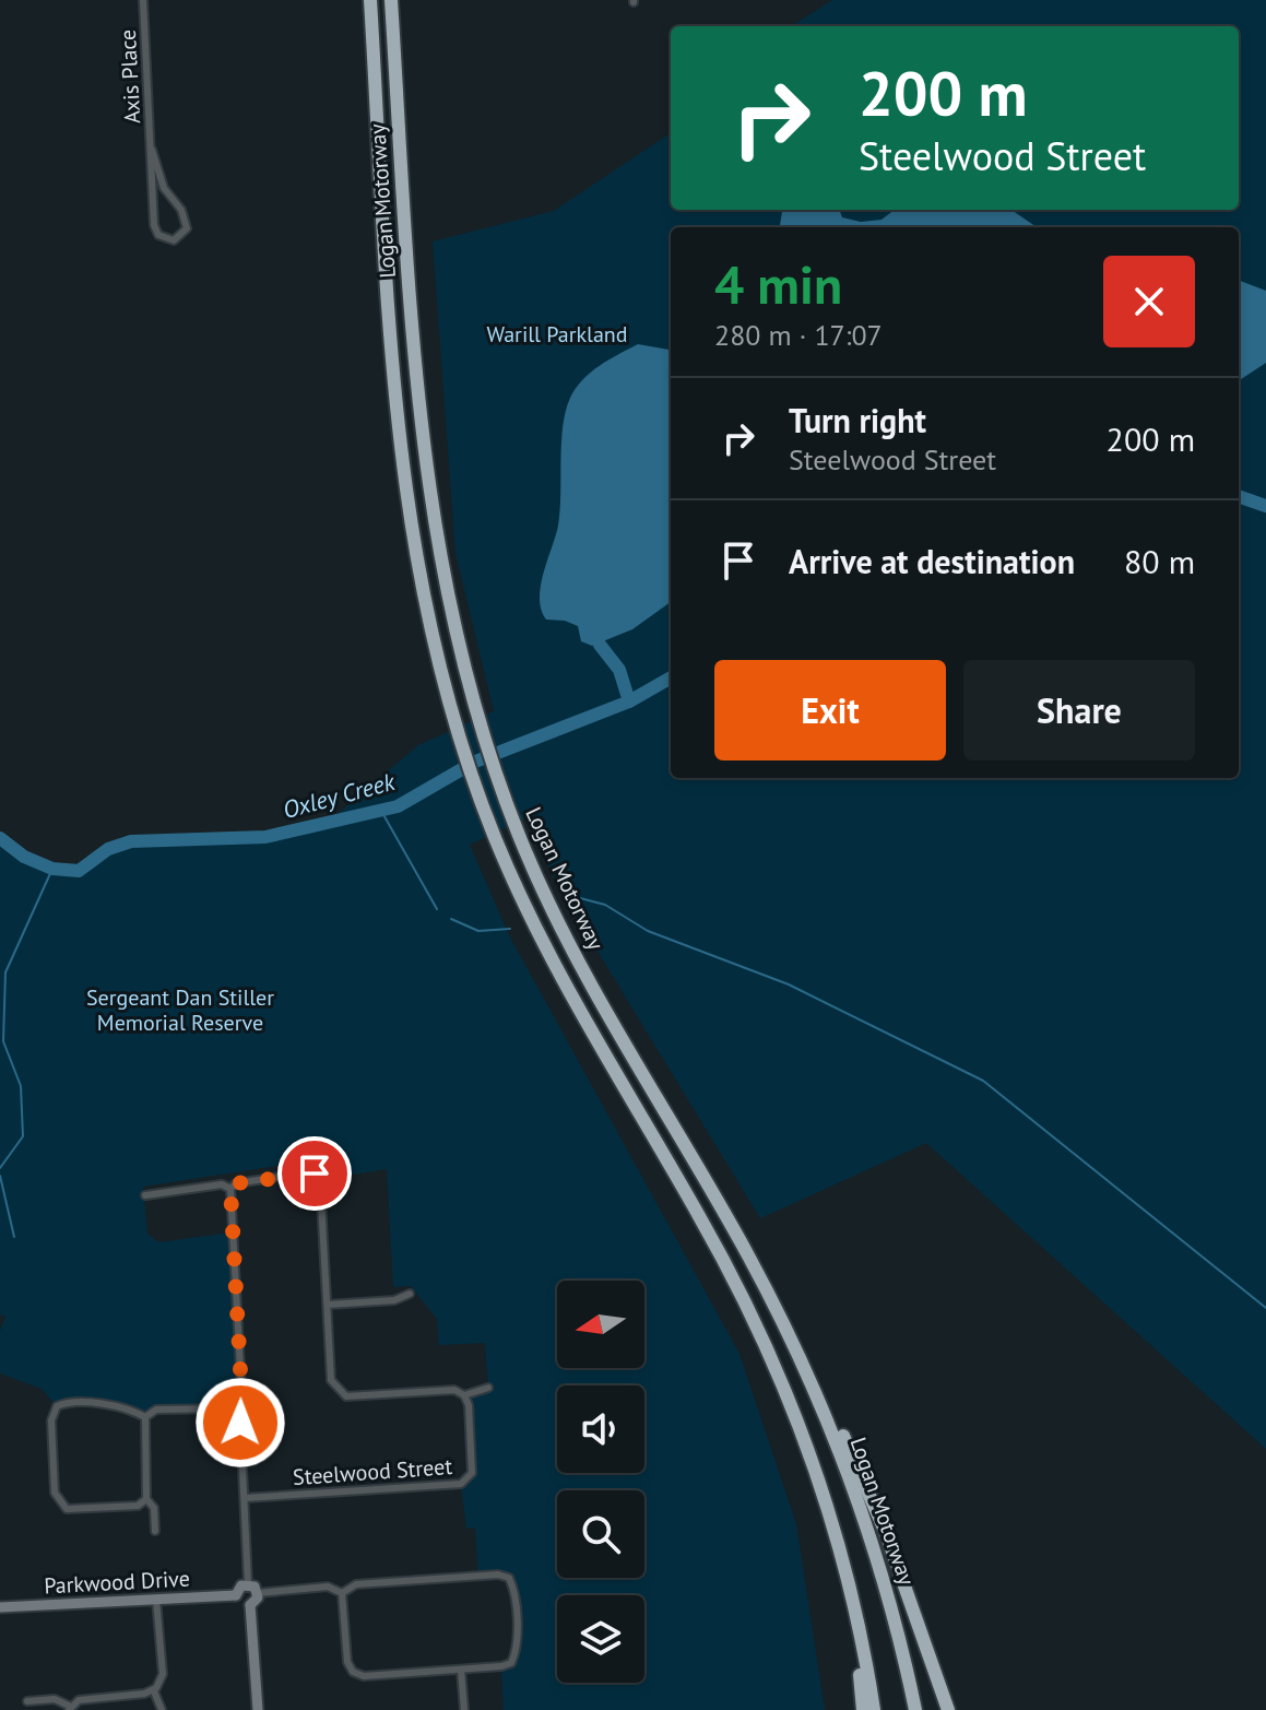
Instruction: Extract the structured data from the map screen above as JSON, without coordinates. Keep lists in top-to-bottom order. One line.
{"streets":{"highway":["Logan Motorway"],"street":["Axis Place","Steelwood Street","Parkwood Drive"]},"water":["Oxley Creek"],"parks":["Warill Parkland","Sergeant Dan Stiller Memorial Reserve"],"north":"left","page":{"turn":["200 m","Steelwood Street"],"heading":["4 min","280 m · 17:07"],"list":[{"name":"Turn right","note":"Steelwood Street","value":"200 m"},{"name":"Arrive at destination","value":"80 m"}],"buttons":["Exit","Share"]}}
